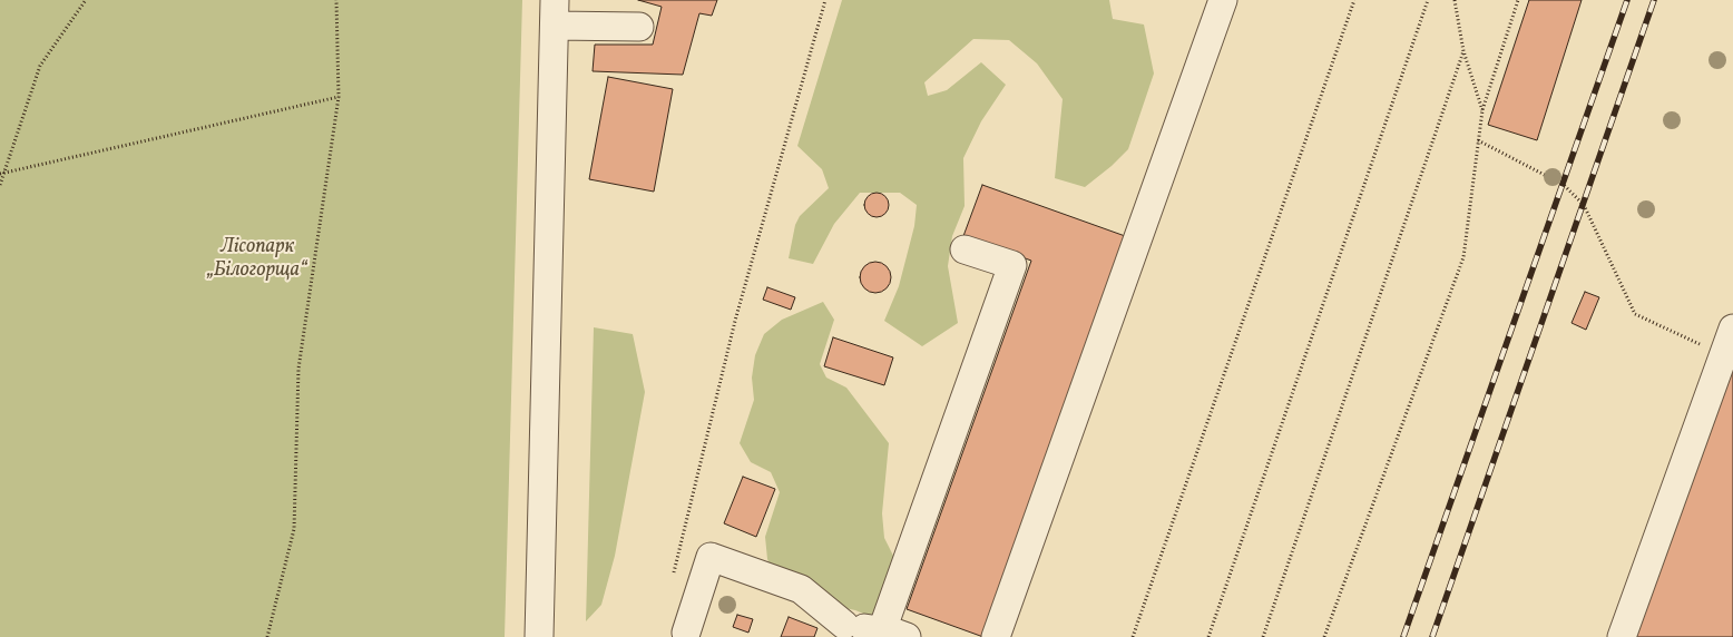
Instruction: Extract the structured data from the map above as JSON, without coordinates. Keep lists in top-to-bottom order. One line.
{"parks":["Лісопарк „Білогорща“"]}
